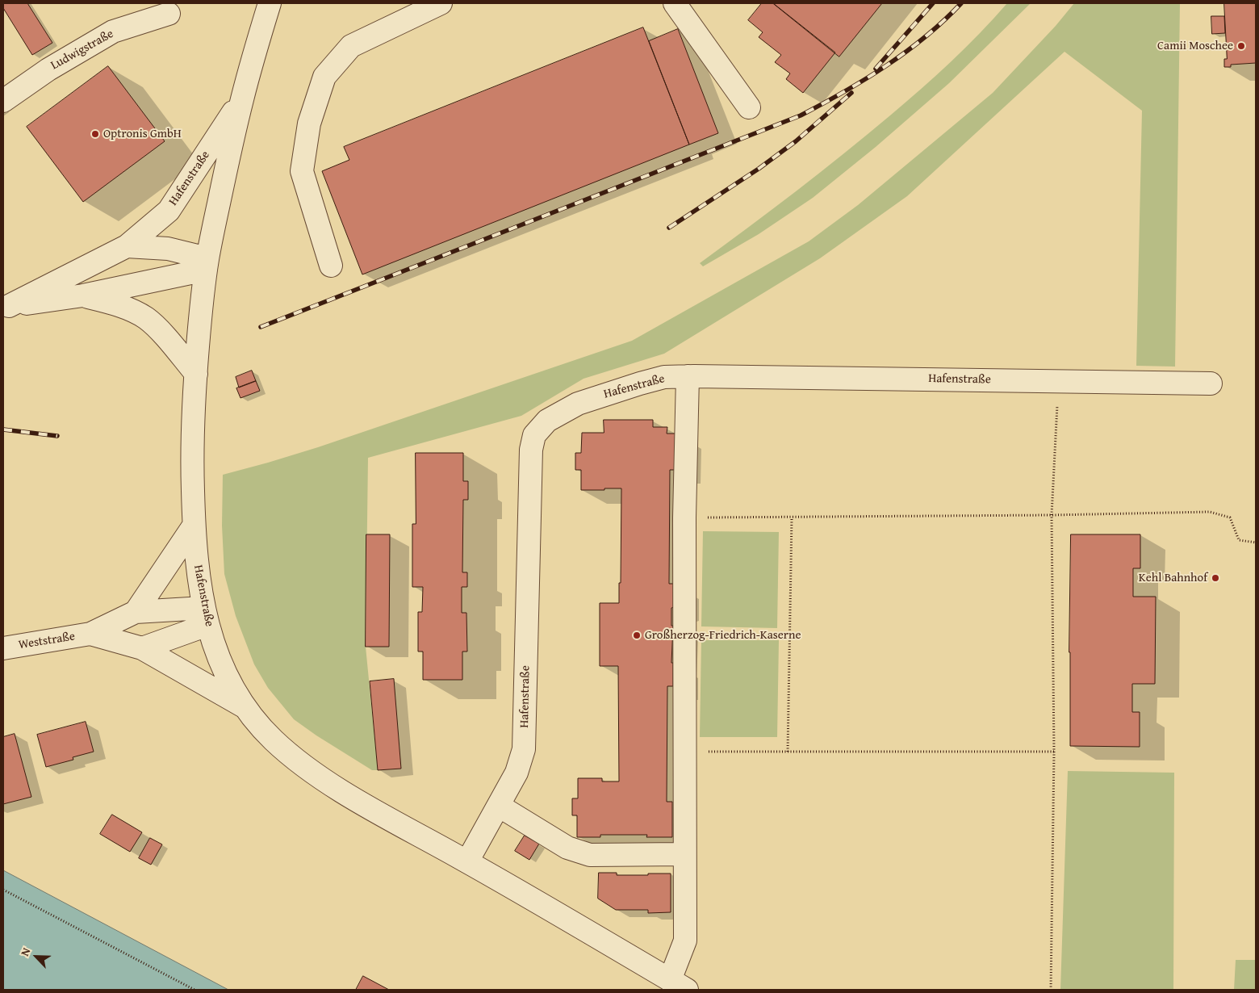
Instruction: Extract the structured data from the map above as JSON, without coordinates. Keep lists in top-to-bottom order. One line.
{"streets":{"street":["Ludwigstraße","Hafenstraße","Weststraße"]},"places":["Camii Moschee","Optronis GmbH","Kehl Bahnhof","Großherzog-Friedrich-Kaserne"],"north":"top left"}
